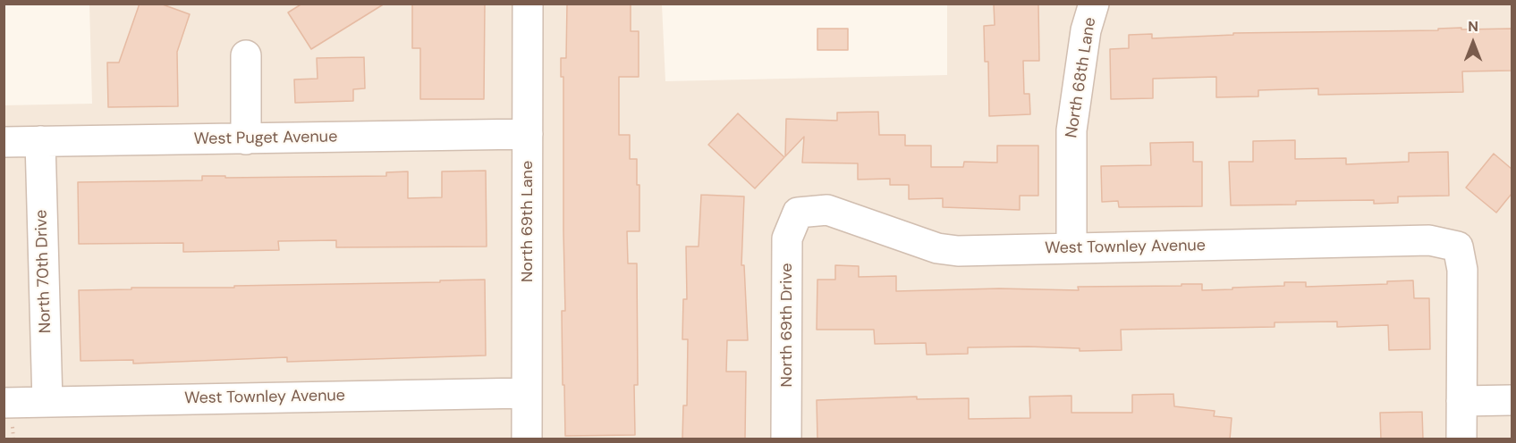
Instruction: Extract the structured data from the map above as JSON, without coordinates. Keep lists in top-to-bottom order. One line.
{"streets":{"street":["North 68th Lane","West Puget Avenue","North 69th Lane","West Townley Avenue","North 70th Drive","North 69th Drive"]},"crossings":[["North 68th Lane","West Townley Avenue"],["West Puget Avenue","North 69th Lane"],["West Puget Avenue","North 70th Drive"],["North 69th Lane","West Townley Avenue"],["West Townley Avenue","North 70th Drive"],["West Townley Avenue","North 69th Drive"]],"north":"top"}
